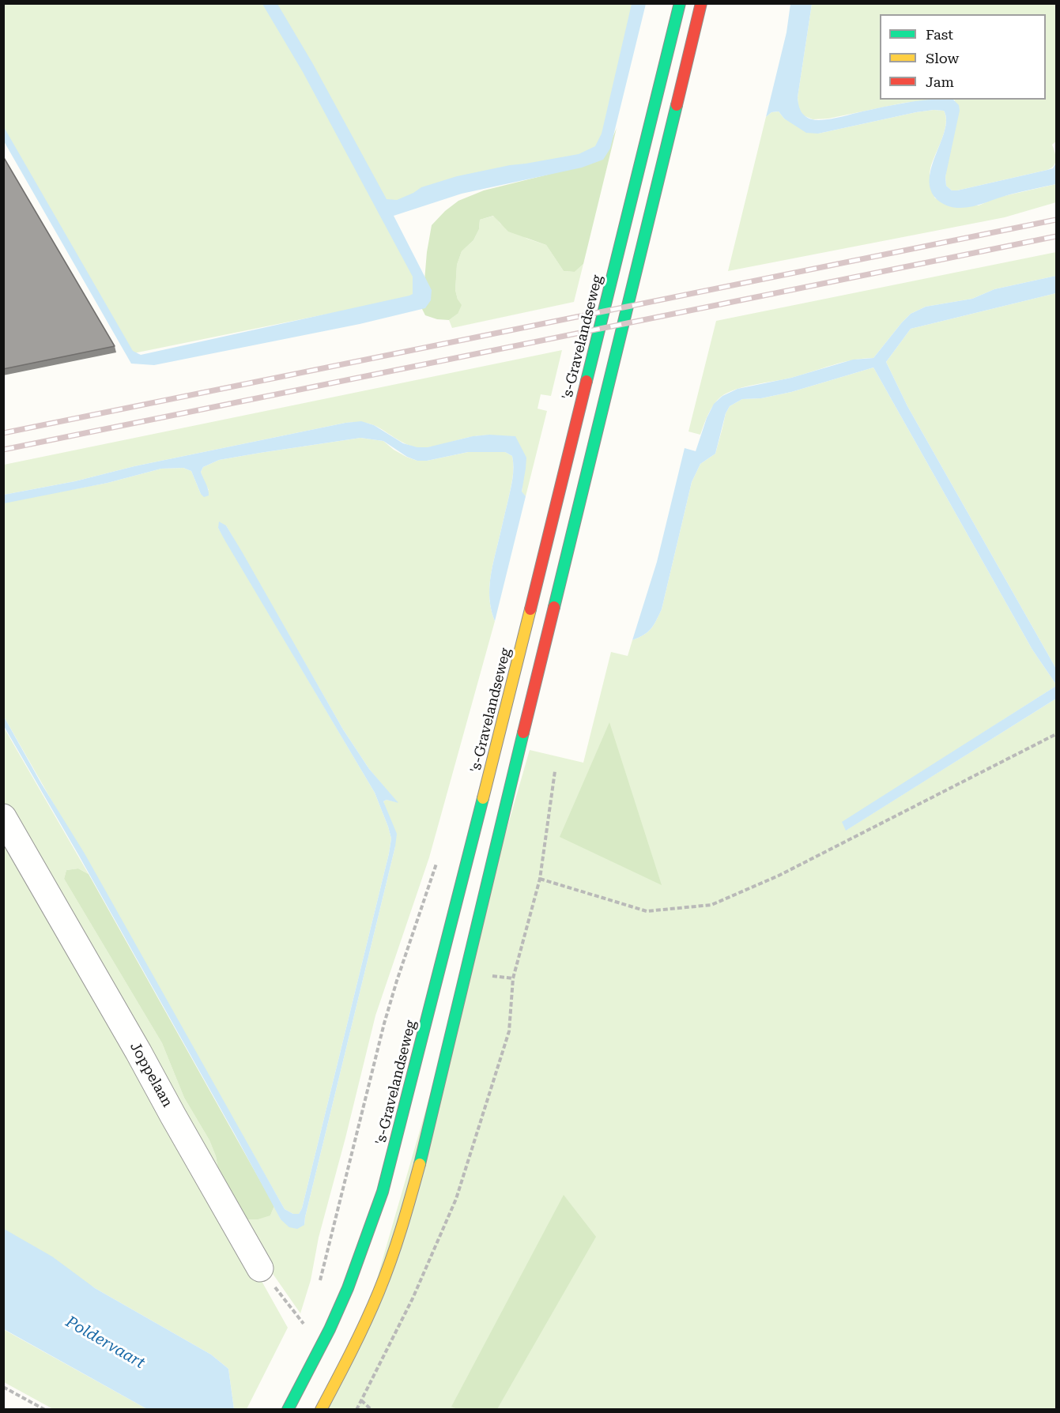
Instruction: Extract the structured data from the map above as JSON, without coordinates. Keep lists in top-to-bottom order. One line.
{"streets":{"main road":["'s-Gravelandseweg"],"street":["Joppelaan"]},"water":["Poldervaart"],"legend":["Fast","Slow","Jam"]}
